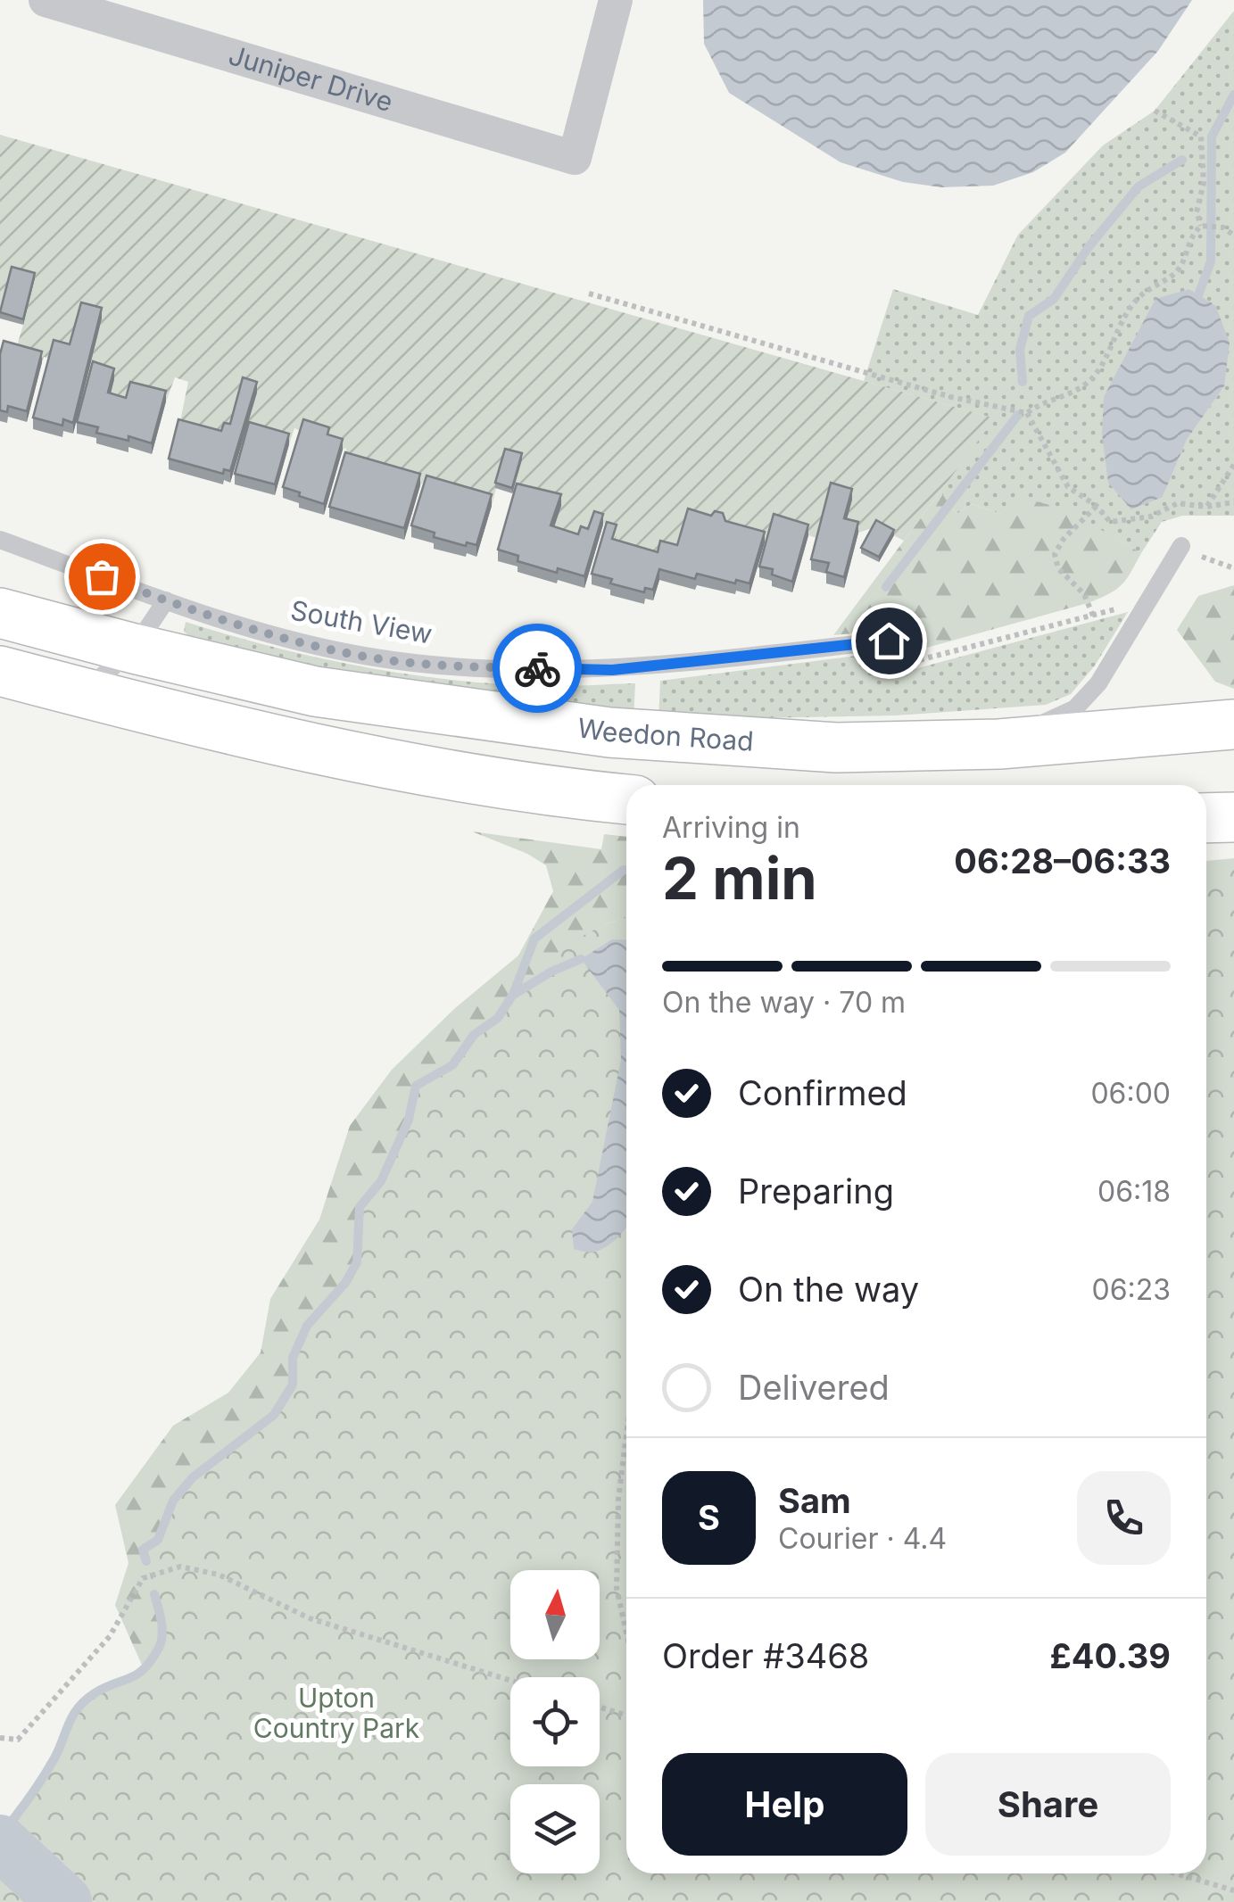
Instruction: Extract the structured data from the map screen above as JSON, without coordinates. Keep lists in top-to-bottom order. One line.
{"streets":{"highway":["Weedon Road"],"street":["Juniper Drive"],"lane":["South View"]},"parks":["Upton Country Park"],"north":"top","page":{"heading":["2 min","Arriving in","06:28–06:33"],"panel":["Sam","Courier · 4.4","Order #3468","£40.39"],"bar":"On the way · 70 m","list":[["Confirmed","06:00"],["Preparing","06:18"],["On the way","06:23"],"Delivered"],"round":"S","buttons":["Help","Share"]}}
